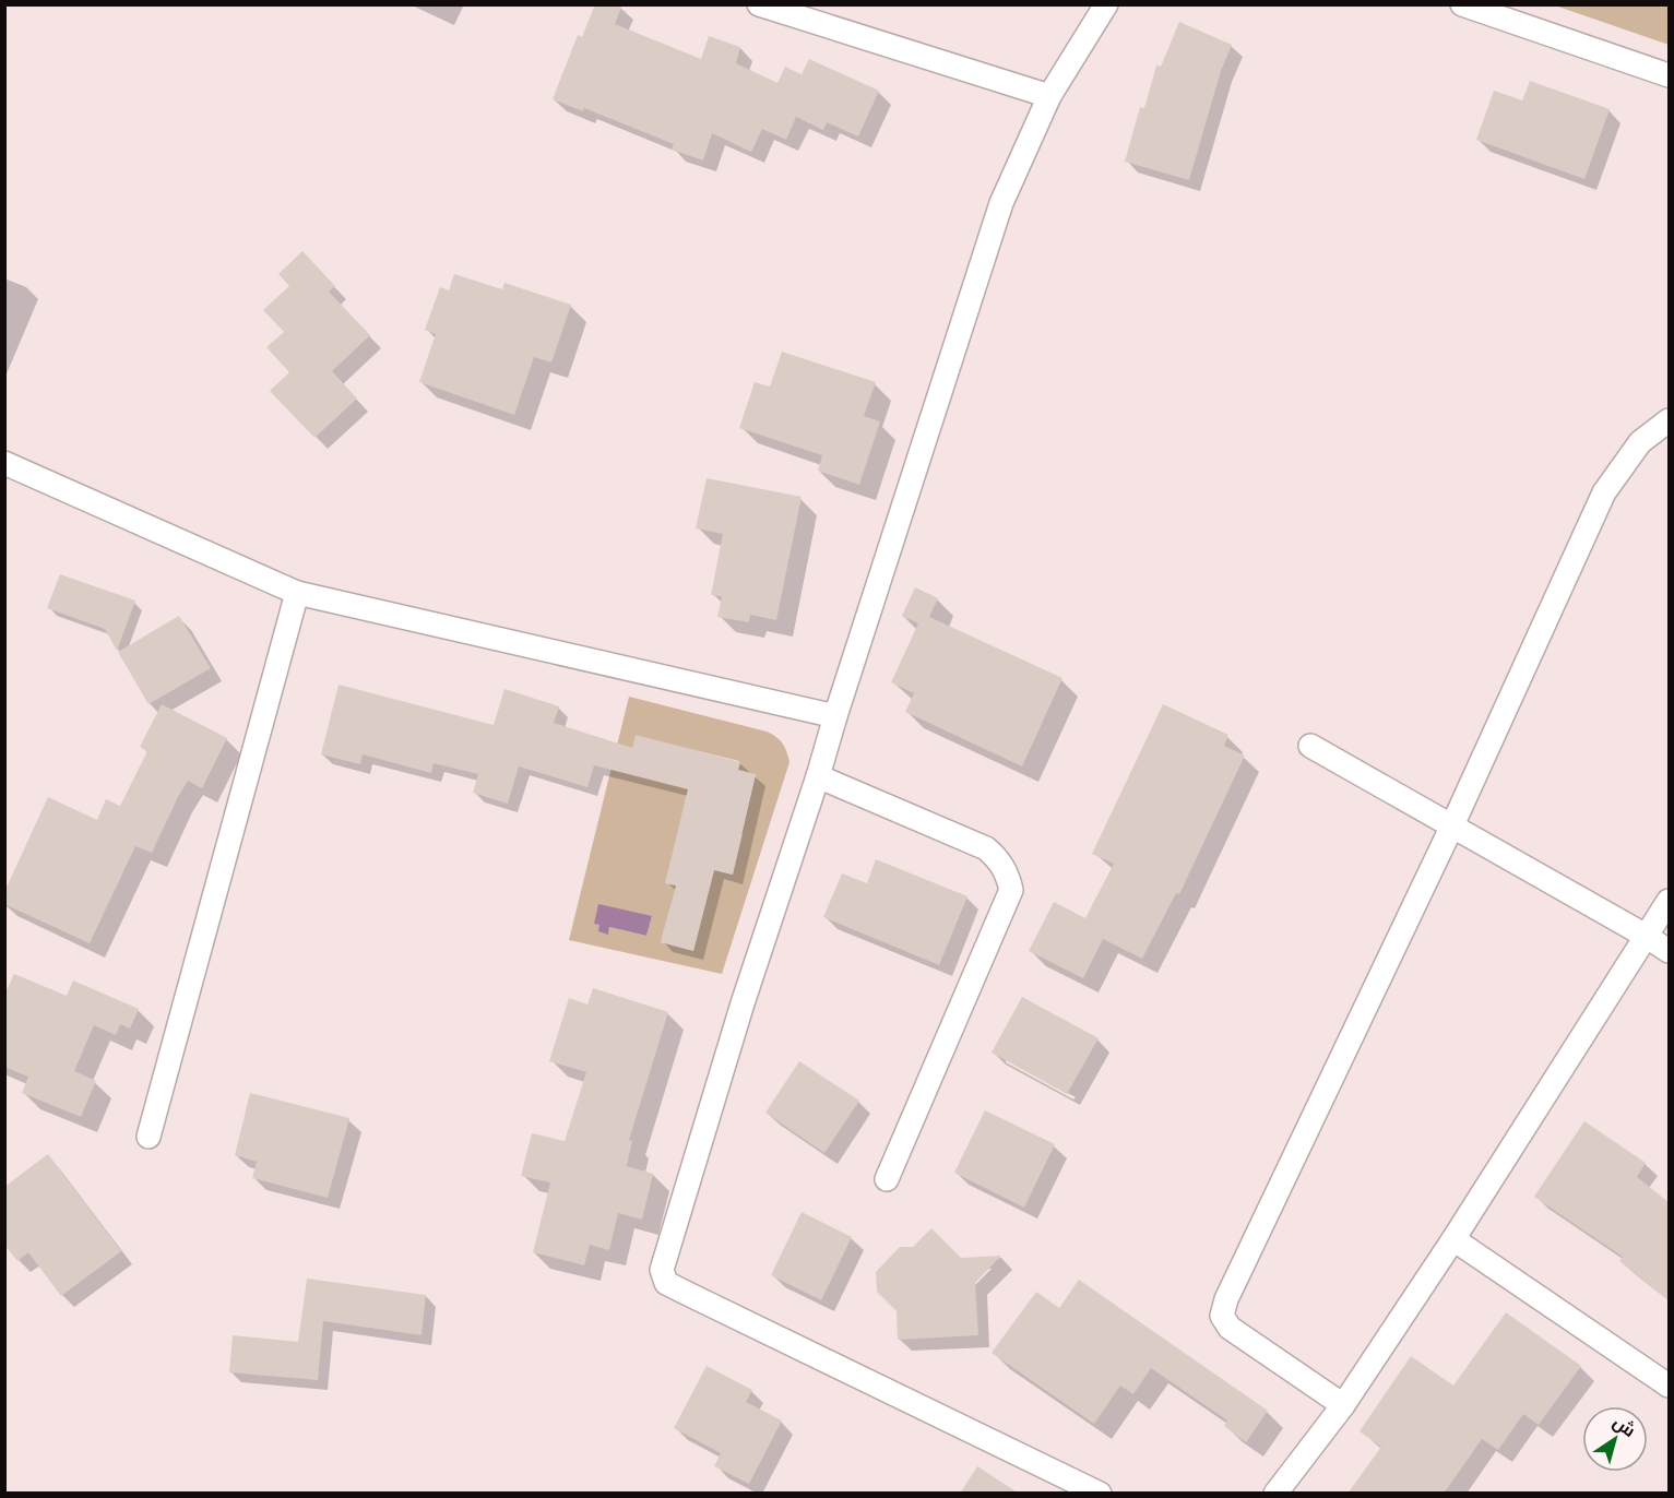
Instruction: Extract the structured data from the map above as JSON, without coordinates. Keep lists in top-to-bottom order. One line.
{"north":"top right"}
